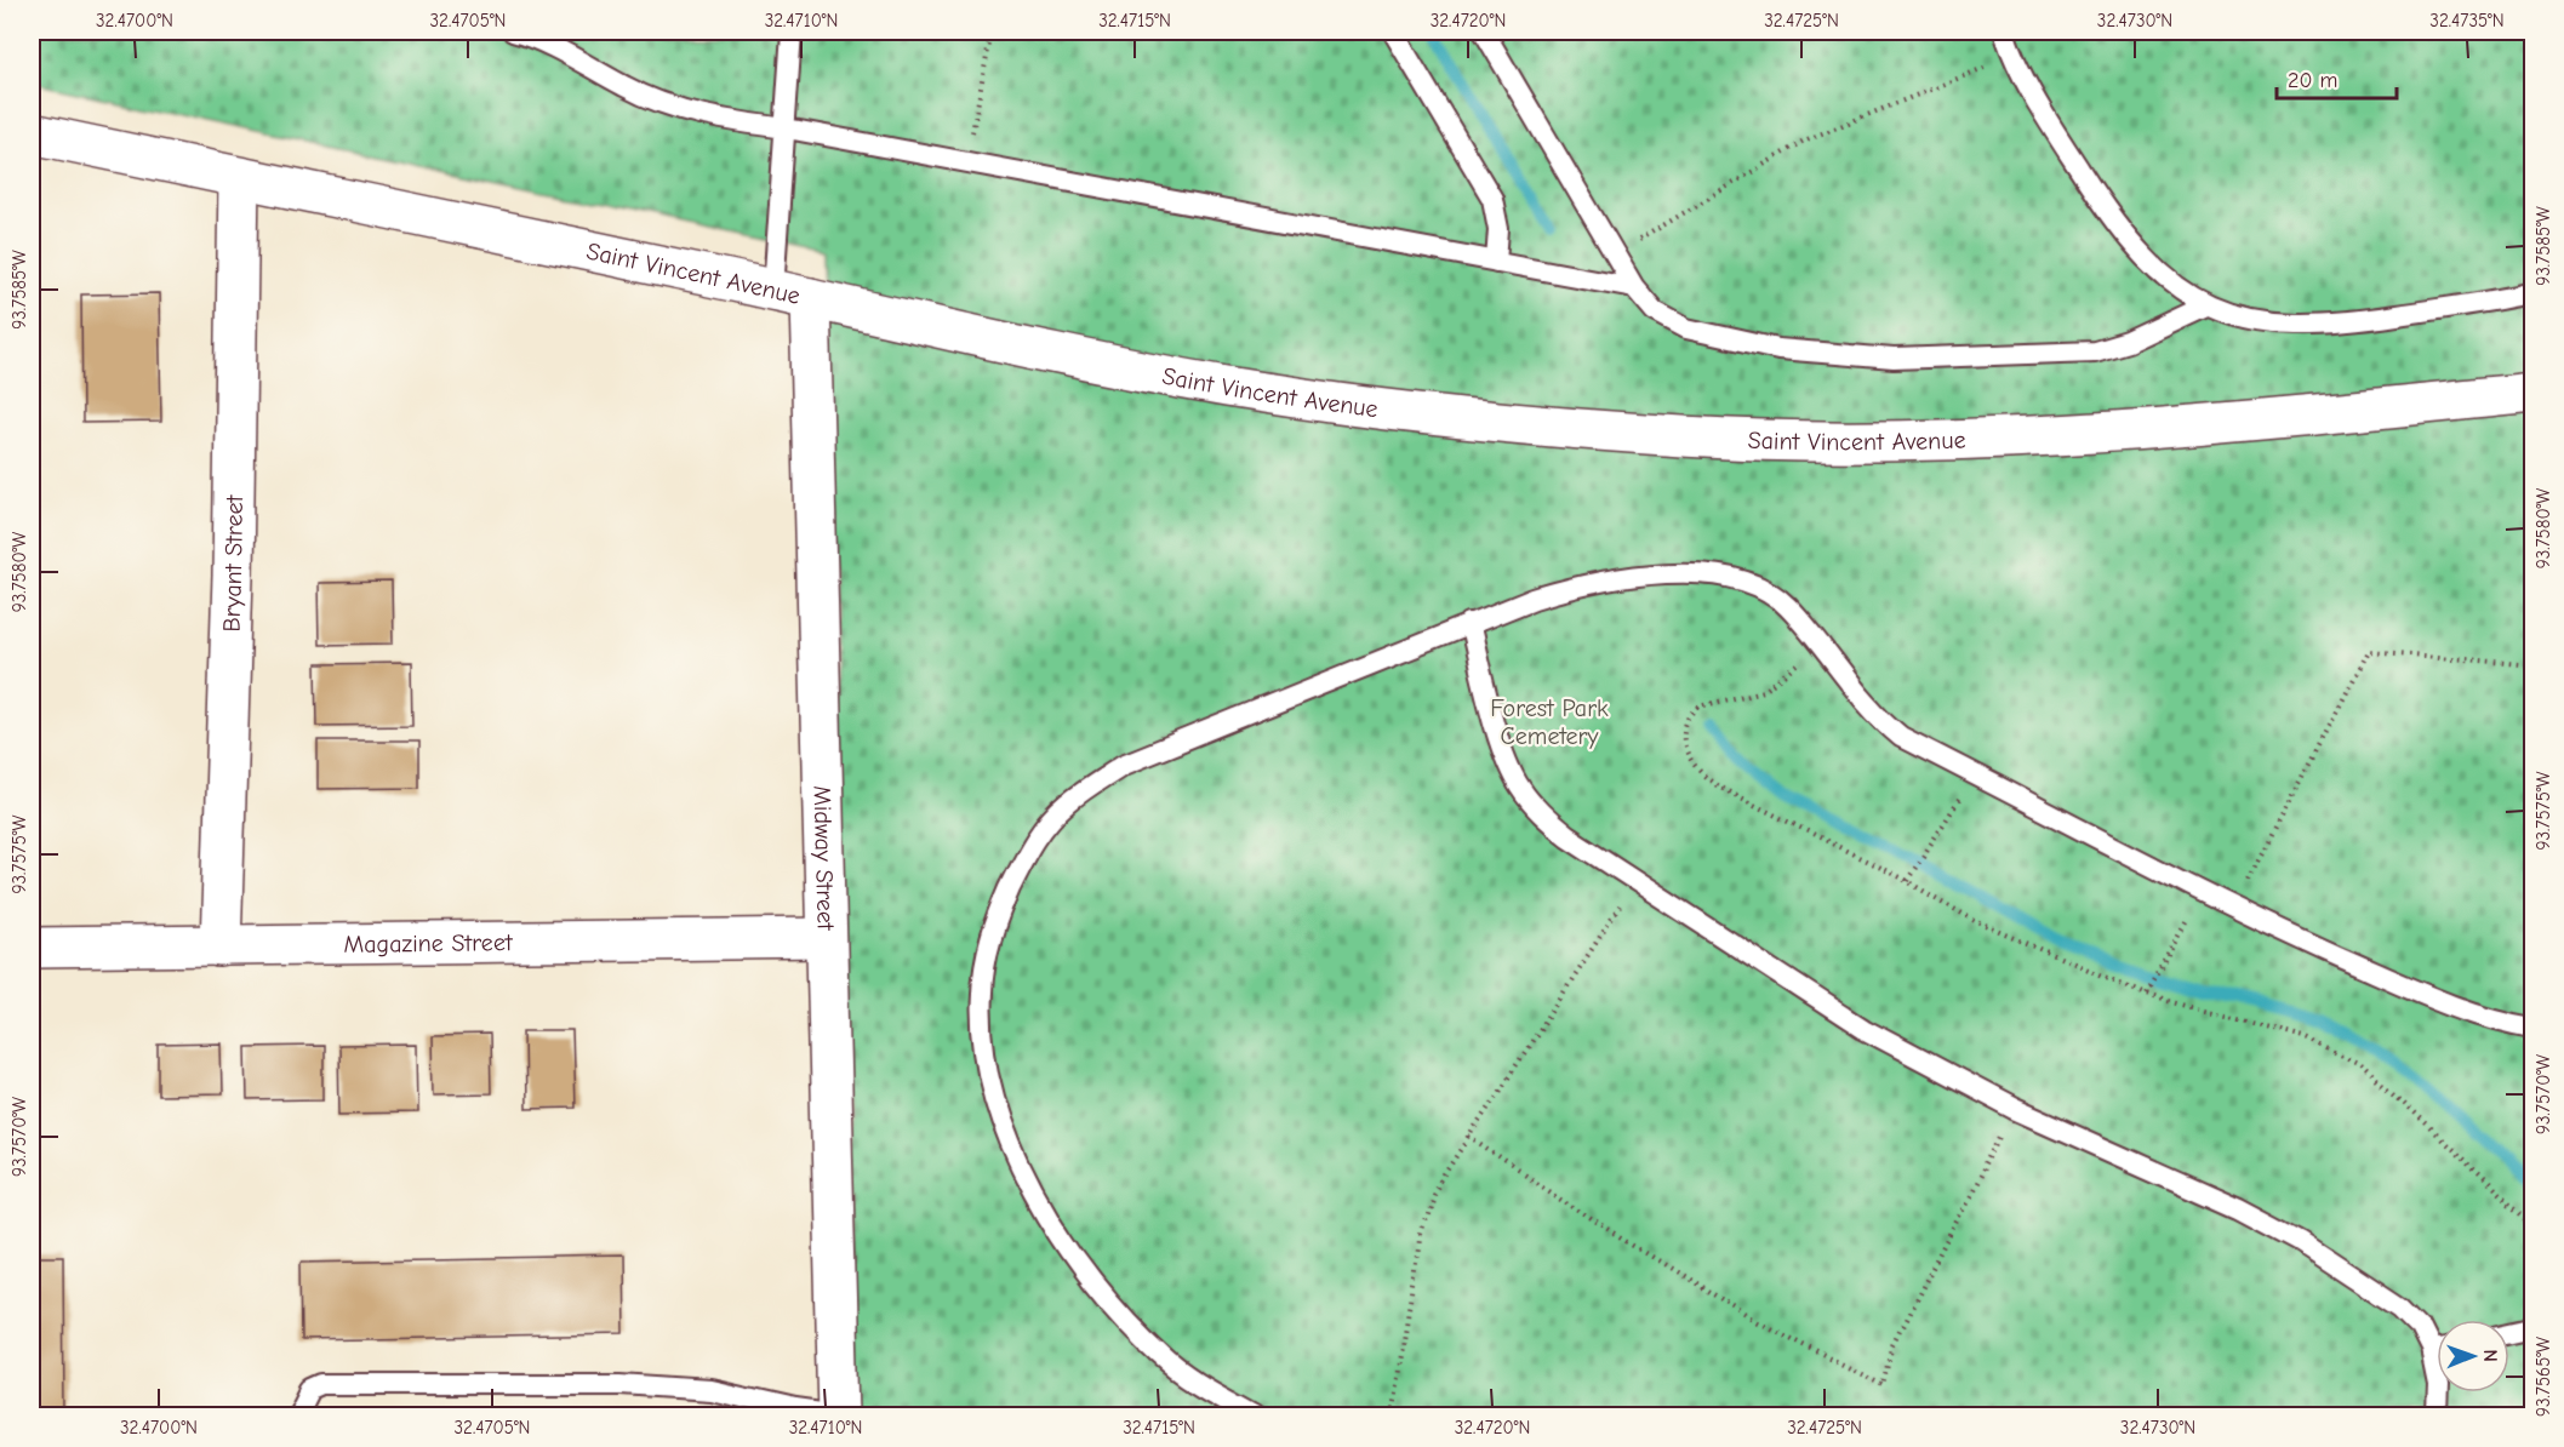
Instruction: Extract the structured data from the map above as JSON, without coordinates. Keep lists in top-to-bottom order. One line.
{"streets":{"street":["Saint Vincent Avenue","Bryant Street","Midway Street","Magazine Street"]},"crossings":[["Saint Vincent Avenue","Bryant Street"],["Saint Vincent Avenue","Midway Street"],["Bryant Street","Magazine Street"],["Midway Street","Magazine Street"]],"parks":["Forest Park Cemetery"],"scale_bar":"20 m","north":"right","coordinates":["32.4700°N","32.4705°N","32.4710°N","32.4715°N","32.4720°N","32.4725°N","32.4730°N","32.4735°N","93.7585°W","93.7580°W","93.7575°W","93.7570°W","93.7565°W"]}
